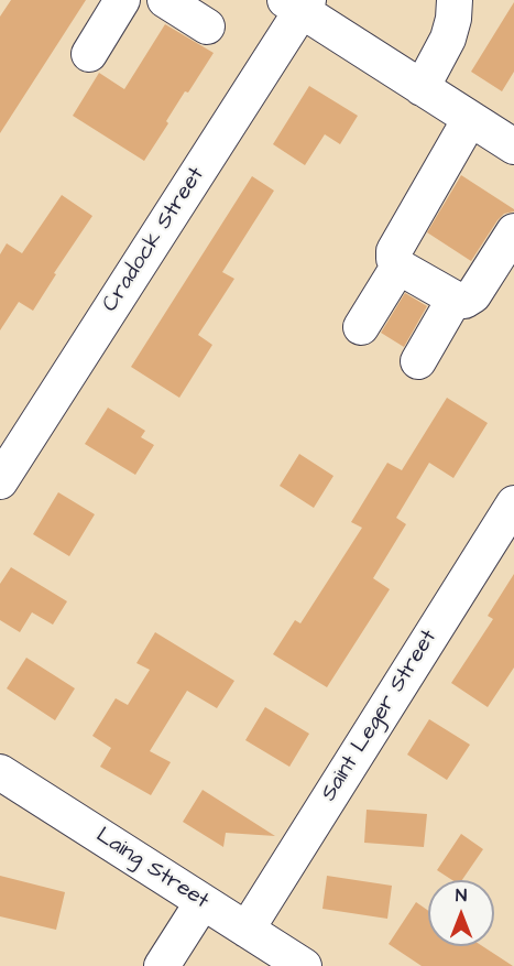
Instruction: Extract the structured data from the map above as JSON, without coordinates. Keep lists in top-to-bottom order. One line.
{"streets":{"street":["Cradock Street","Saint Leger Street","Laing Street"]},"crossings":[["Saint Leger Street","Laing Street"]],"north":"top"}
